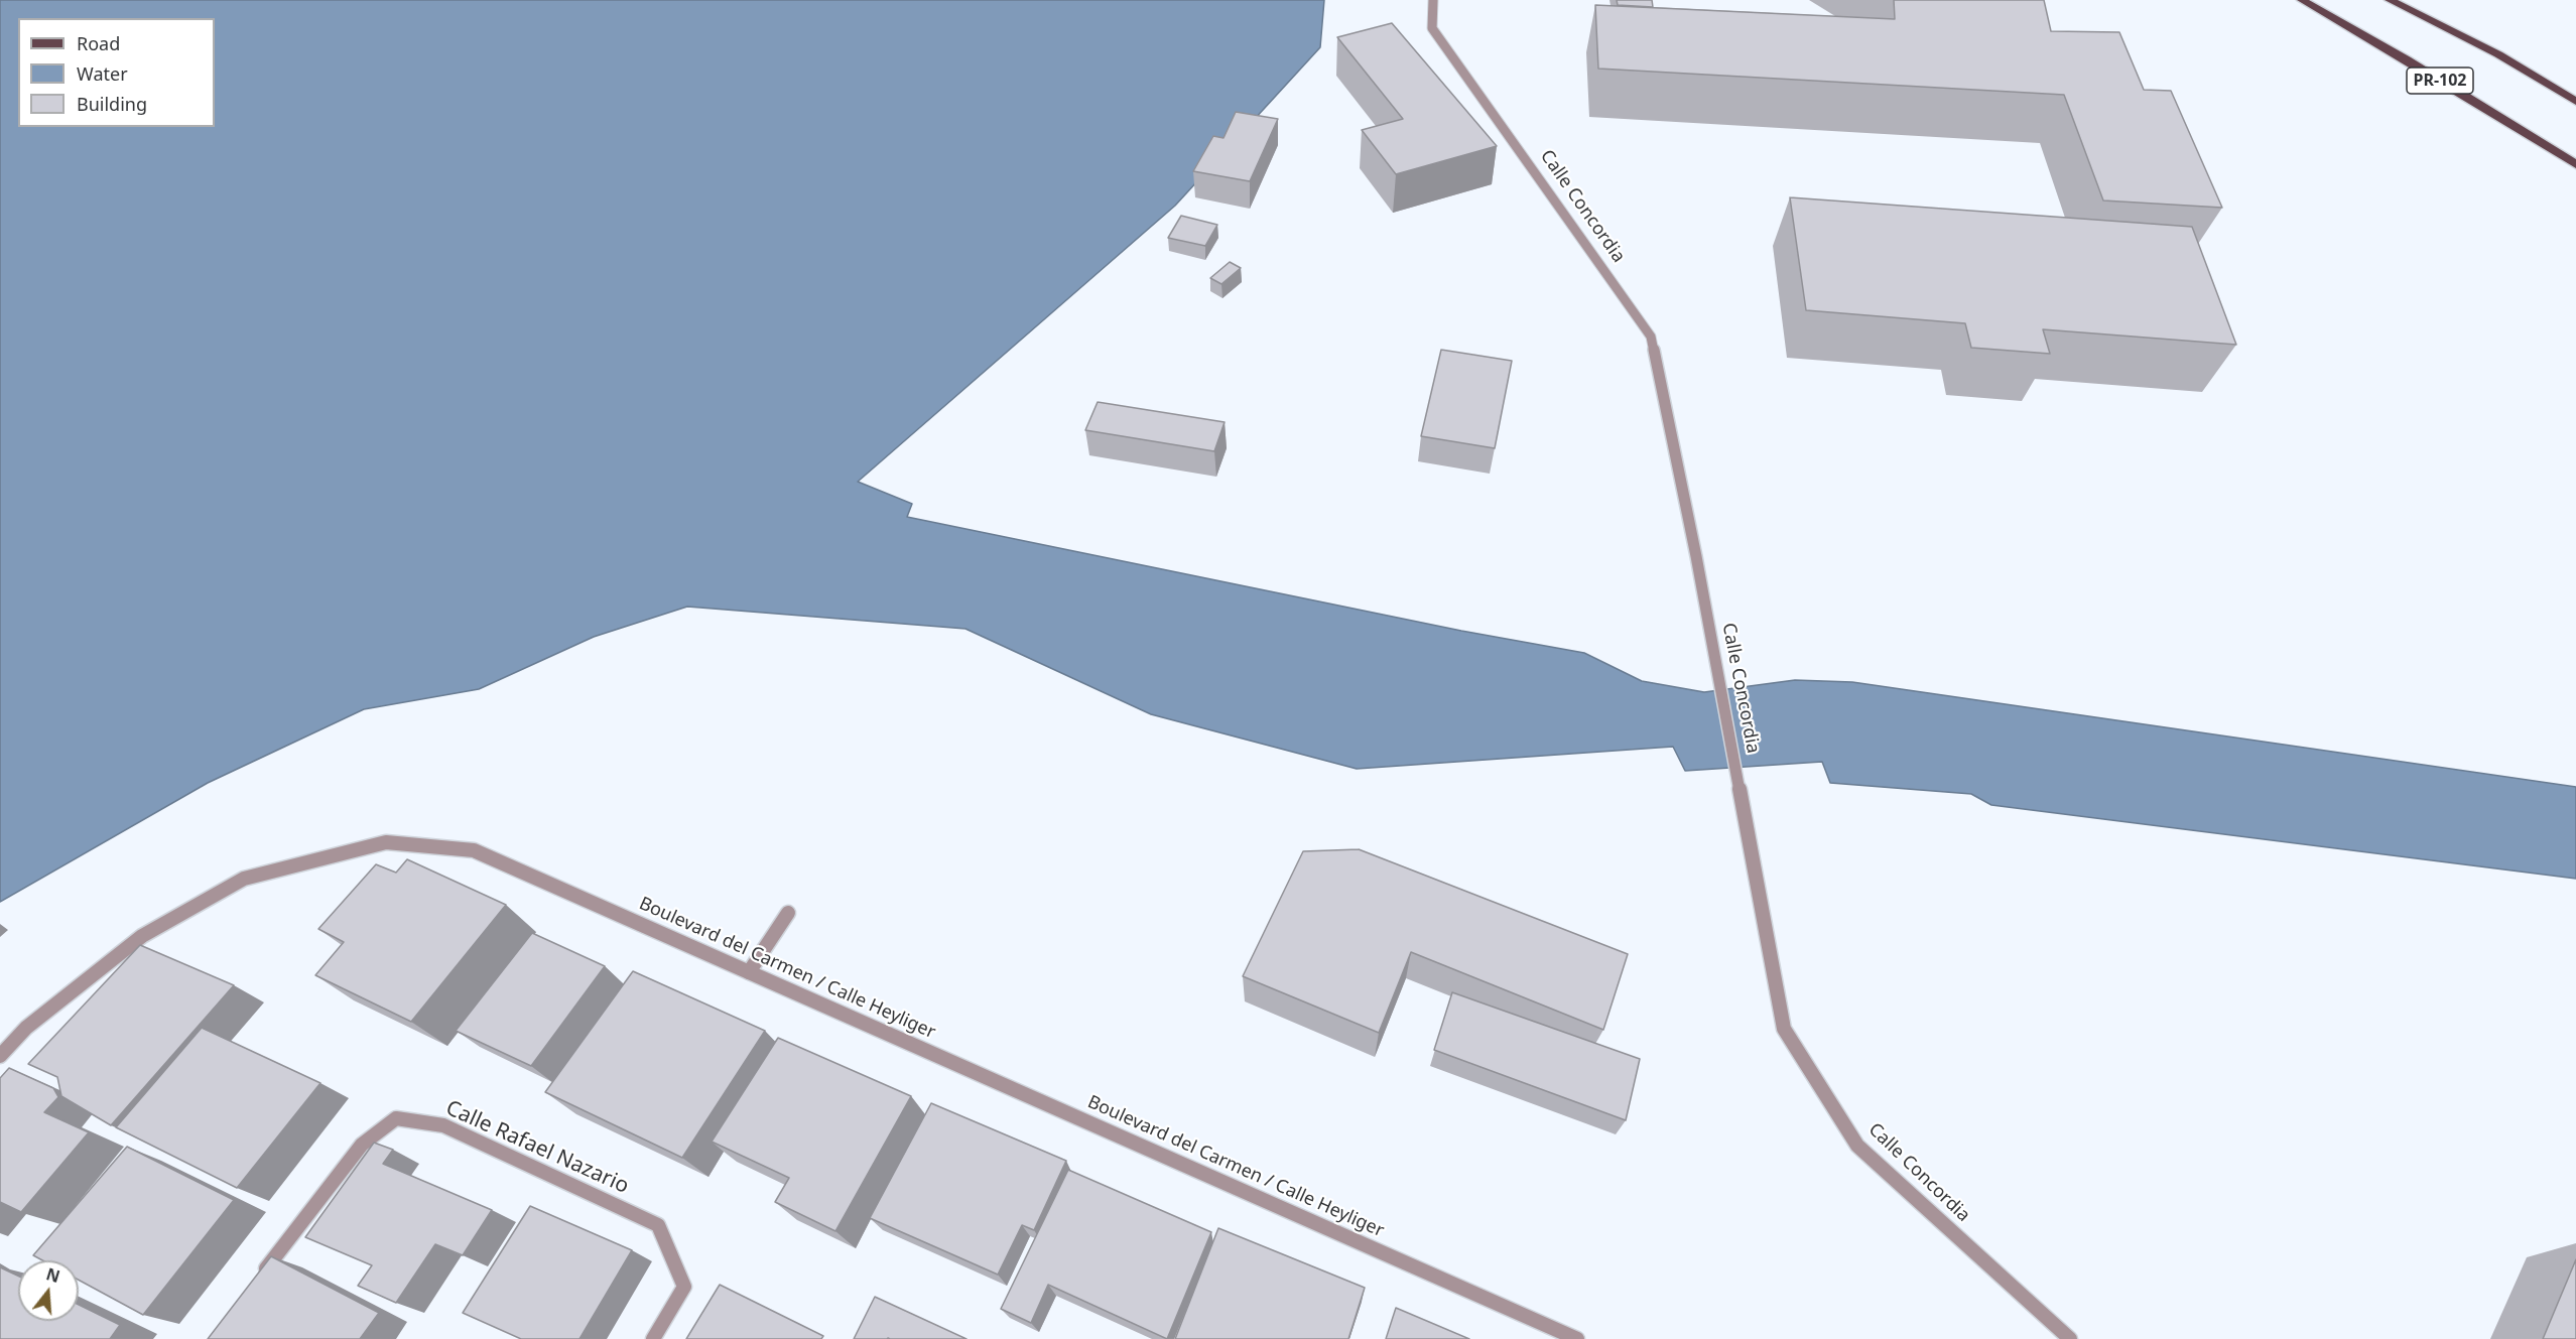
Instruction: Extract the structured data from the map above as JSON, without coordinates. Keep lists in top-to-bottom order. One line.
{"streets":{"main road":["PR-102"],"street":["Calle Concordia","Boulevard del Carmen / Calle Heyliger","Calle Rafael Nazario"]},"legend":["Road","Water","Building"],"north":"top"}
